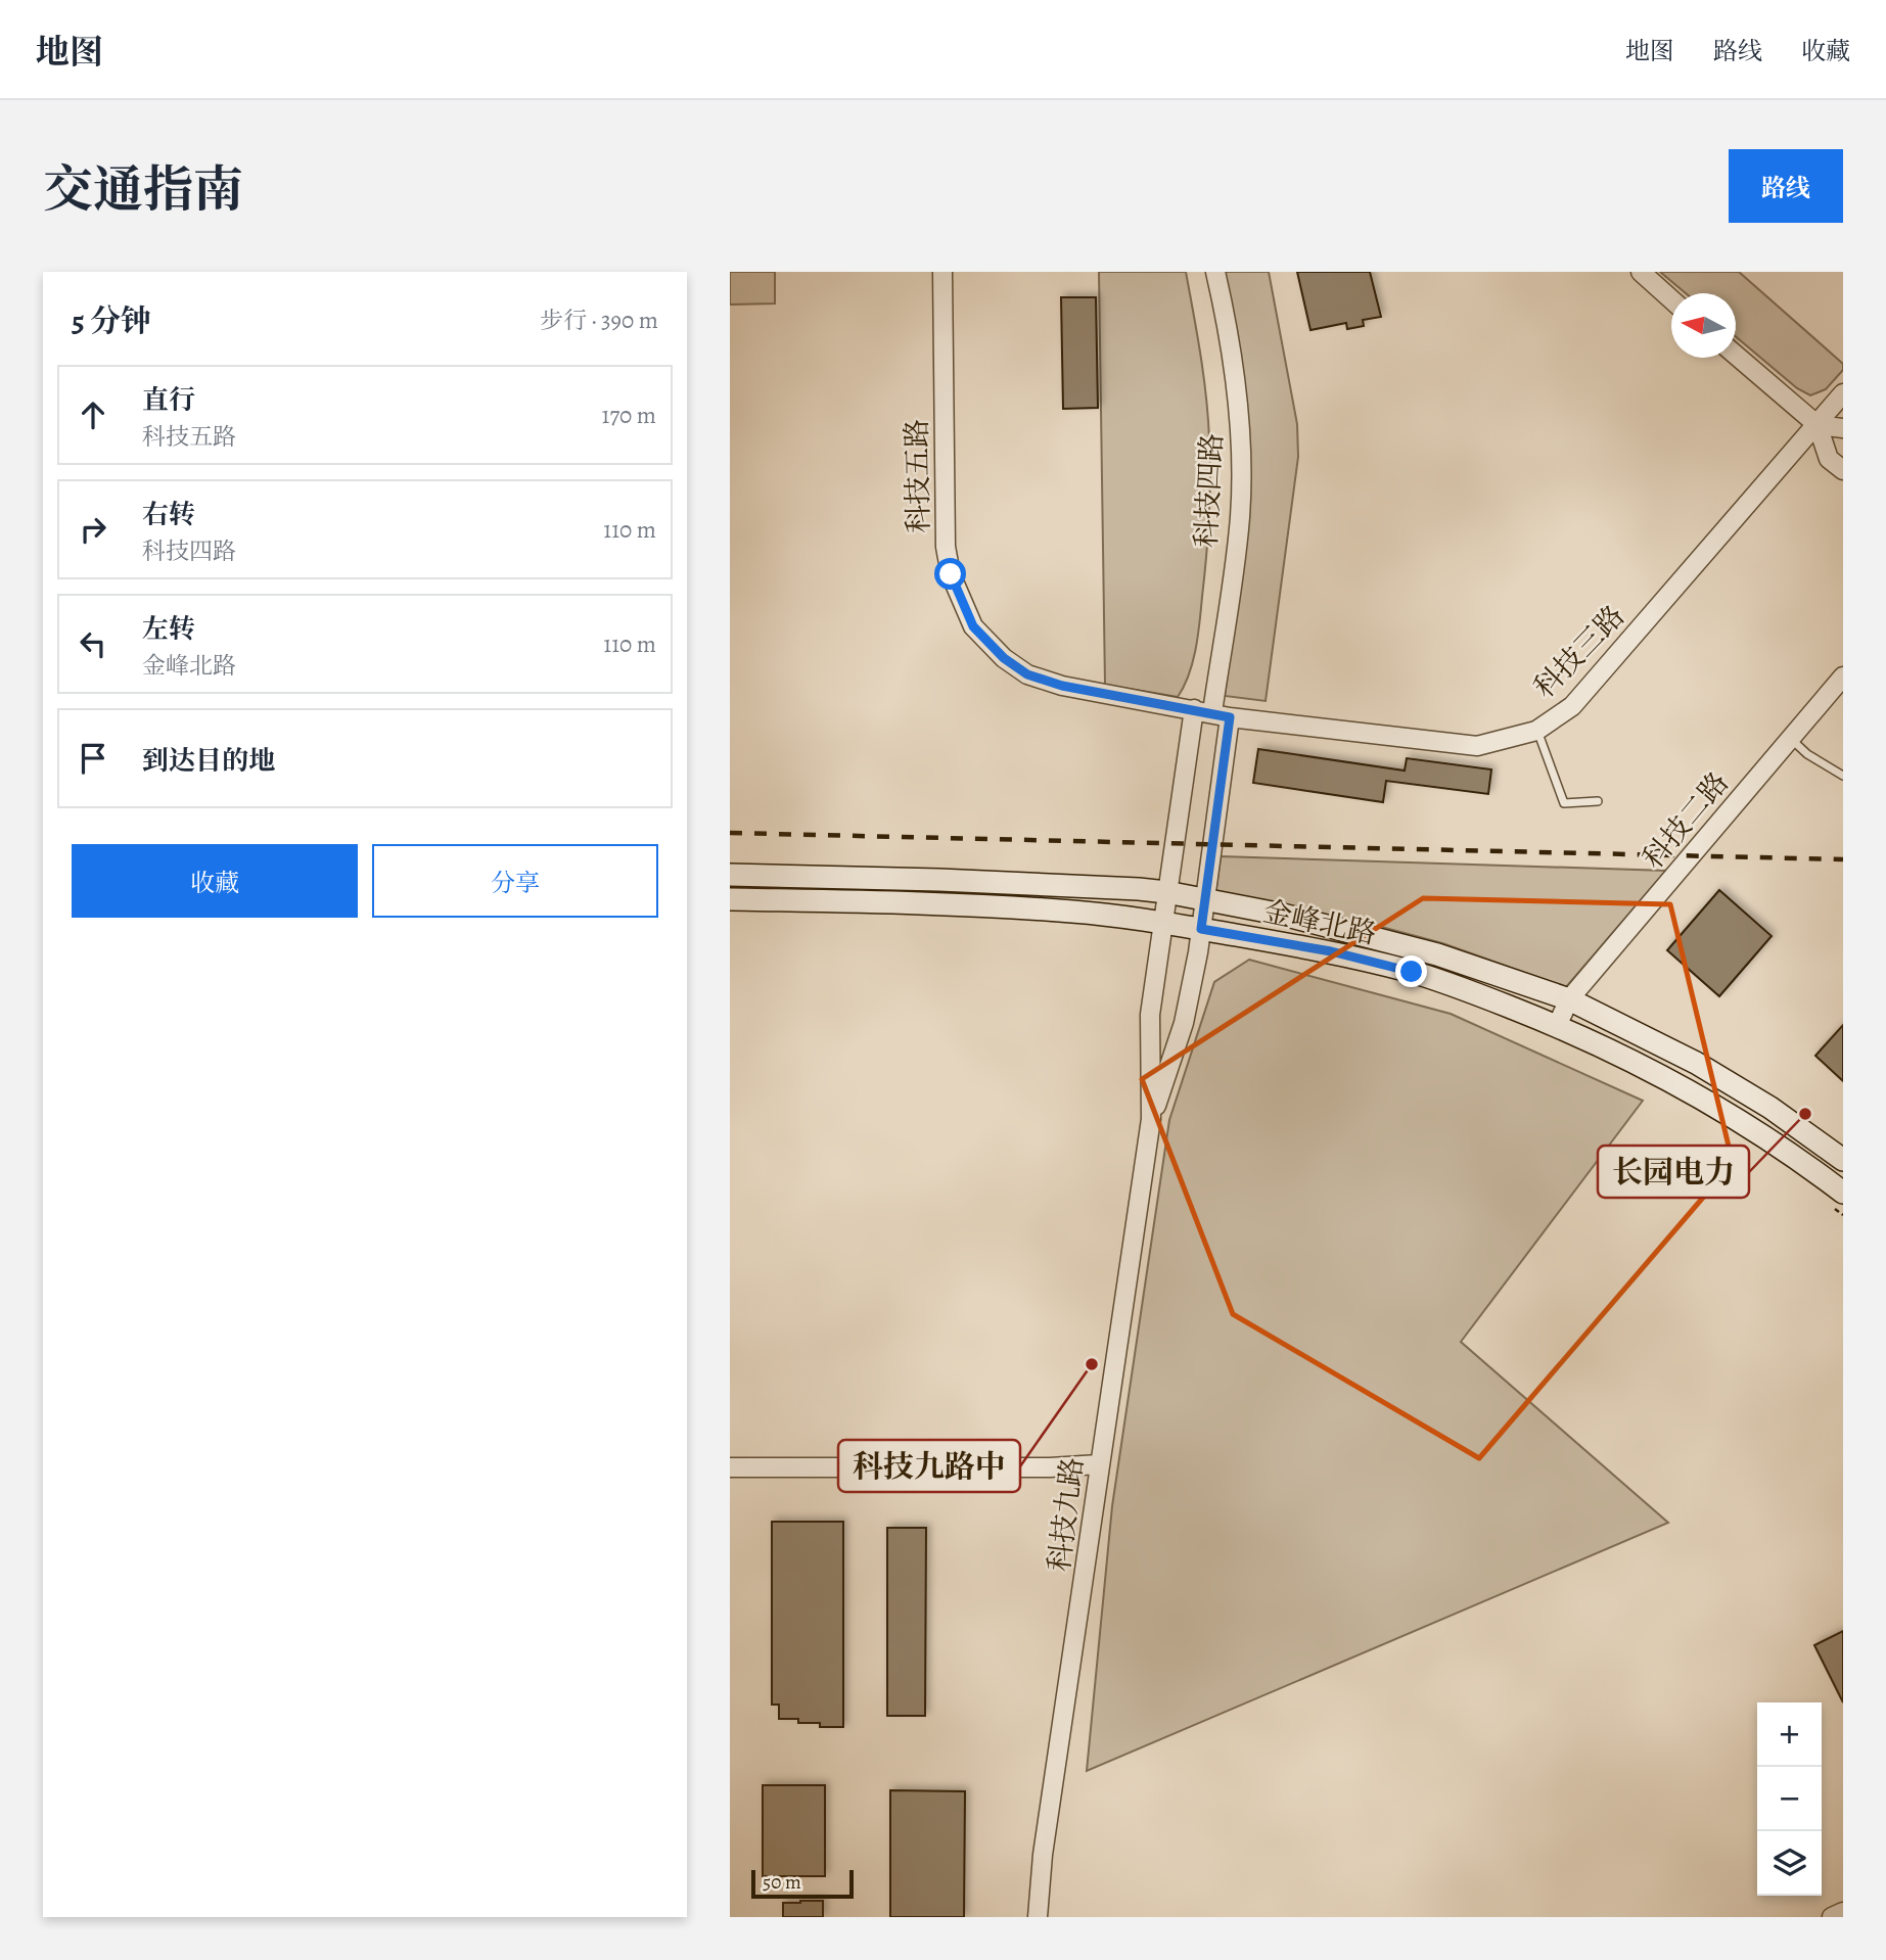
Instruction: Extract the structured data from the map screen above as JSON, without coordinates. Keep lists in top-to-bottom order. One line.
{"streets":{"main road":["金峰北路"],"street":["科技五路","科技四路","科技三路","科技二路","科技九路"]},"crossings":[["科技五路","科技四路"],["科技五路","科技三路"],["科技四路","科技三路"],["科技四路","金峰北路"],["科技四路","科技九路"],["科技二路","金峰北路"],["金峰北路","科技九路"]],"places":["长园电力","科技九路中"],"scale_bar":"50 m","north":"left","page":{"header":"地图","nav":["地图","路线","收藏"],"title":"交通指南","buttons":["路线",["收藏","分享"]],"heading":["5 分钟","步行 · 390 m"],"list":[["直行","科技五路","170 m"],["右转","科技四路","110 m"],["左转","金峰北路","110 m"],"到达目的地"],"map_buttons":["+","−"],"scale":"50 m"}}
